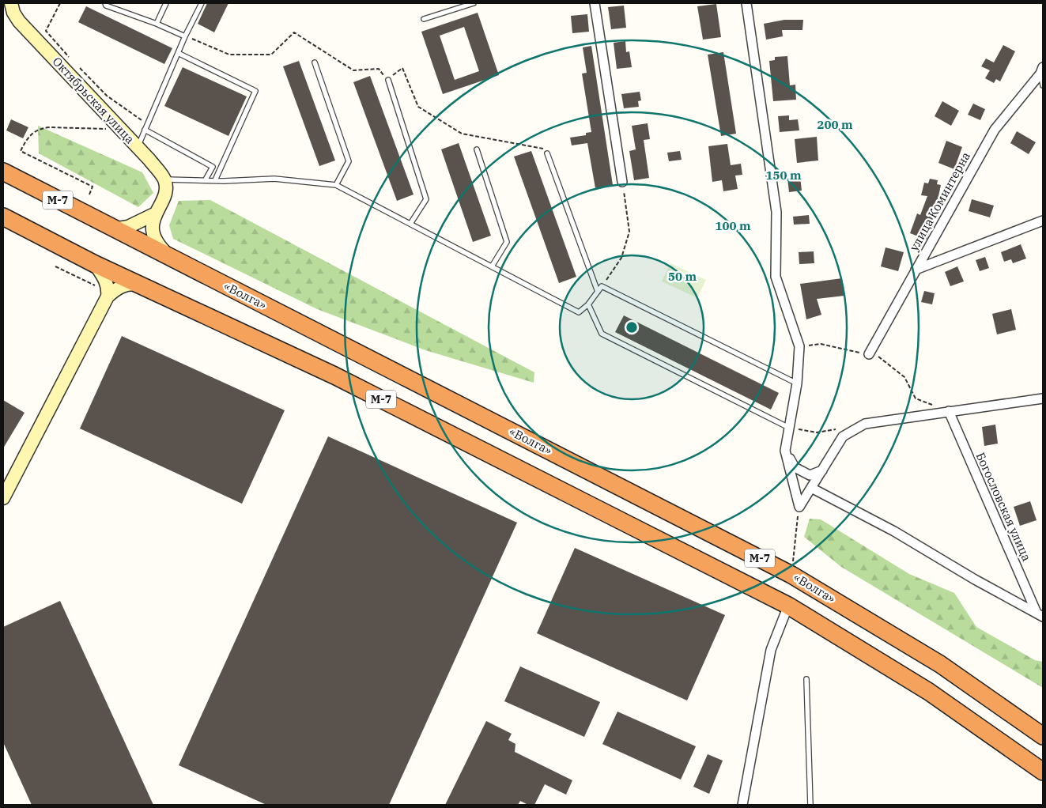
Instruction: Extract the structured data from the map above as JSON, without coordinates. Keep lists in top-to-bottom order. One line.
{"streets":{"highway":["М-7","«Волга»"],"street":["Октябрьская улица","улица Коминтерна","Богословская улица"]},"rings":["200 m","150 m","100 m","50 m"]}
